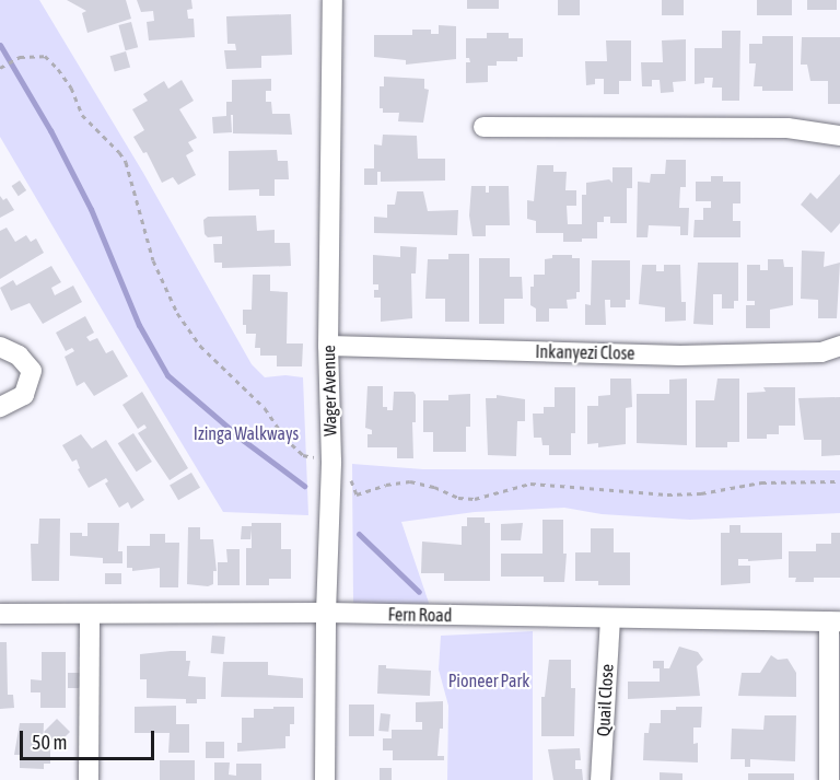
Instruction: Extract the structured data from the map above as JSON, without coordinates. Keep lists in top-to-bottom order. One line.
{"streets":{"street":["Inkanyezi Close","Wager Avenue","Fern Road","Quail Close"]},"crossings":[["Inkanyezi Close","Wager Avenue"],["Wager Avenue","Fern Road"],["Fern Road","Quail Close"]],"parks":["Izinga Walkways","Pioneer Park"],"scale_bar":"50 m"}
